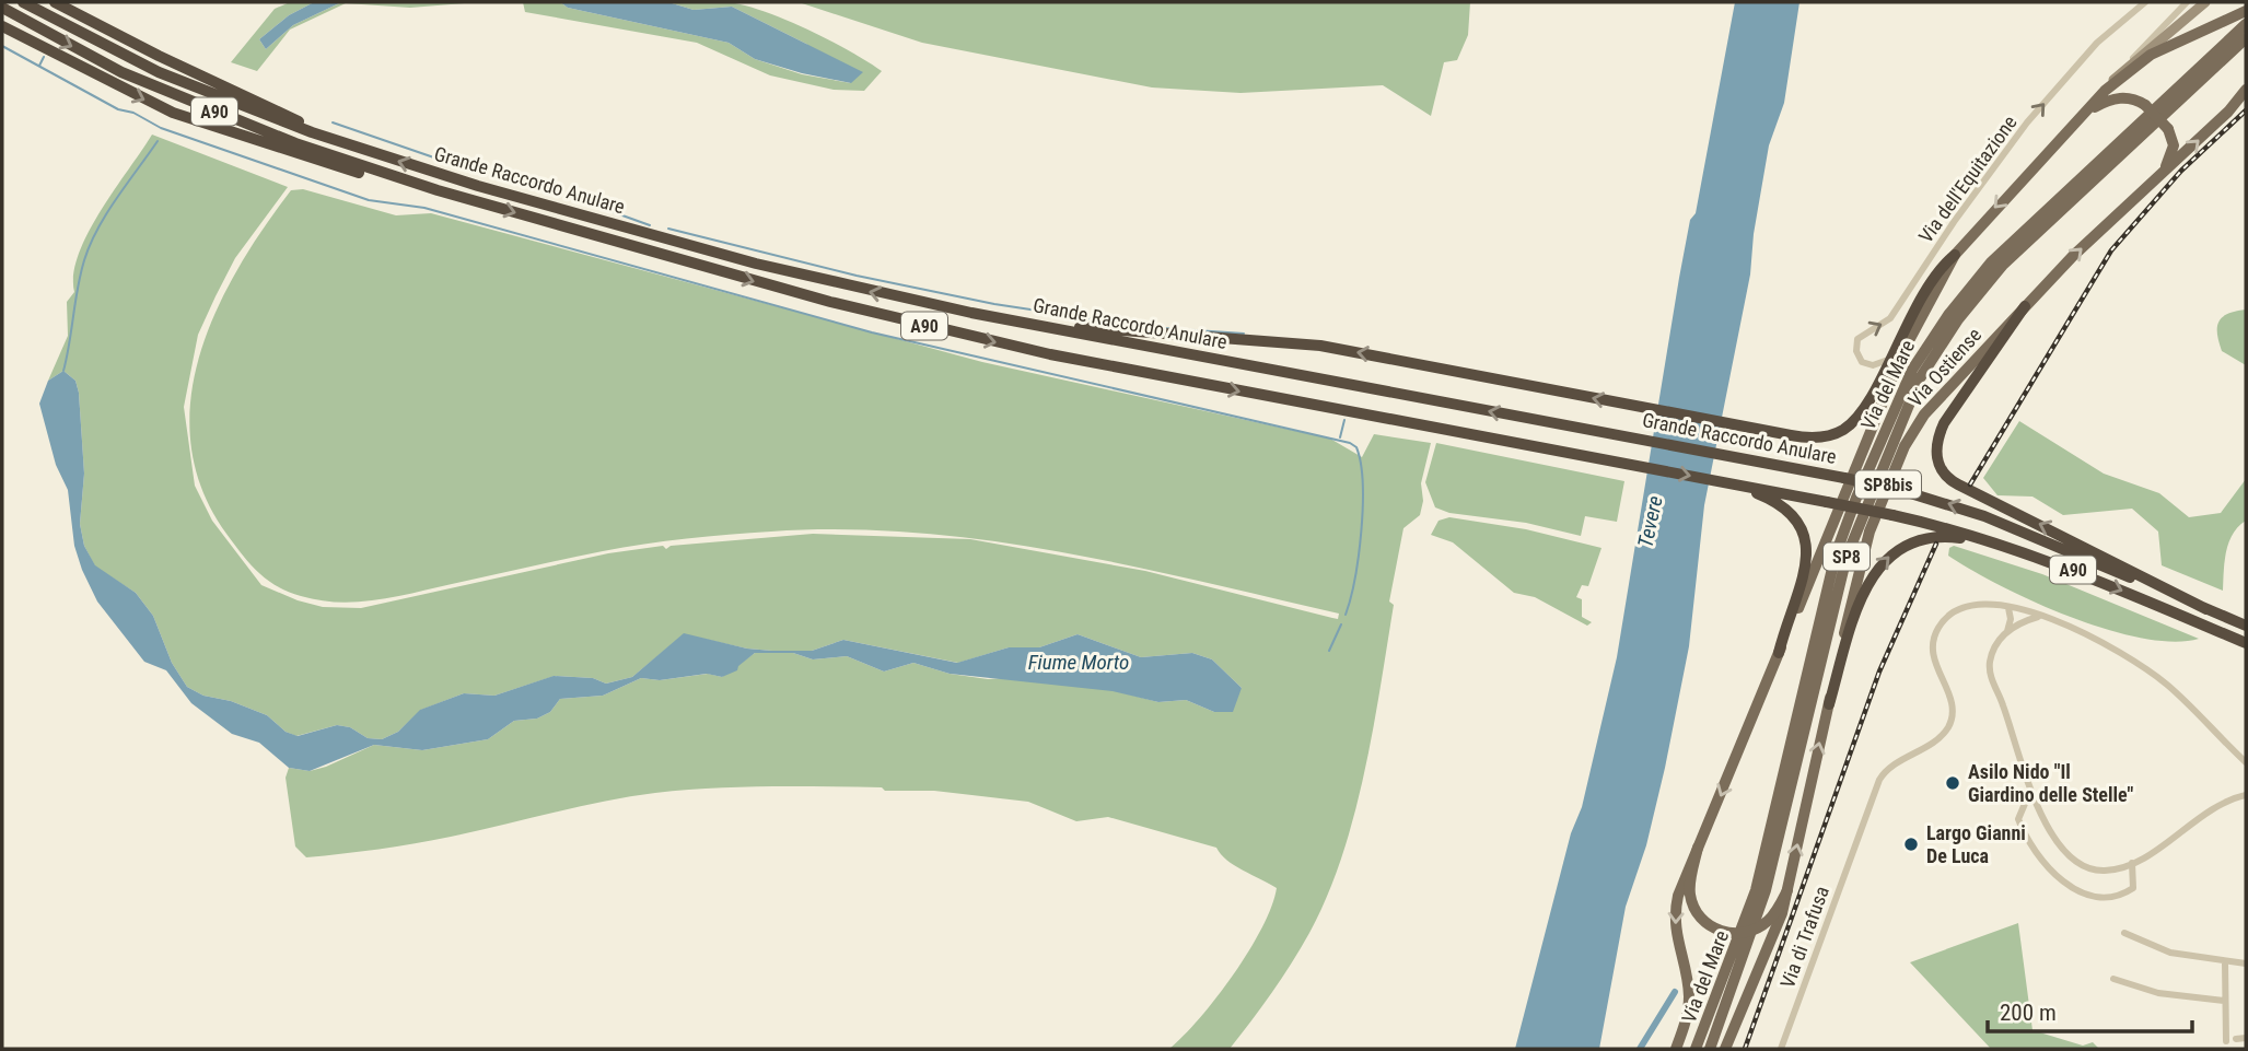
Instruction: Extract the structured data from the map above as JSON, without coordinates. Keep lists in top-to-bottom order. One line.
{"streets":{"highway":["A90","Grande Raccordo Anulare"],"main road":["Via Ostiense","Via del Mare","SP8bis","SP8"],"street":["Via dell'Equitazione","Via di Trafusa"]},"crossings":[["Via Ostiense","SP8bis"]],"one_way":["Via dell'Equitazione"],"water":["Tevere","Fiume Morto"],"places":["Asilo Nido \"Il Giardino delle Stelle\"","Largo Gianni De Luca"],"scale_bar":"200 m"}
